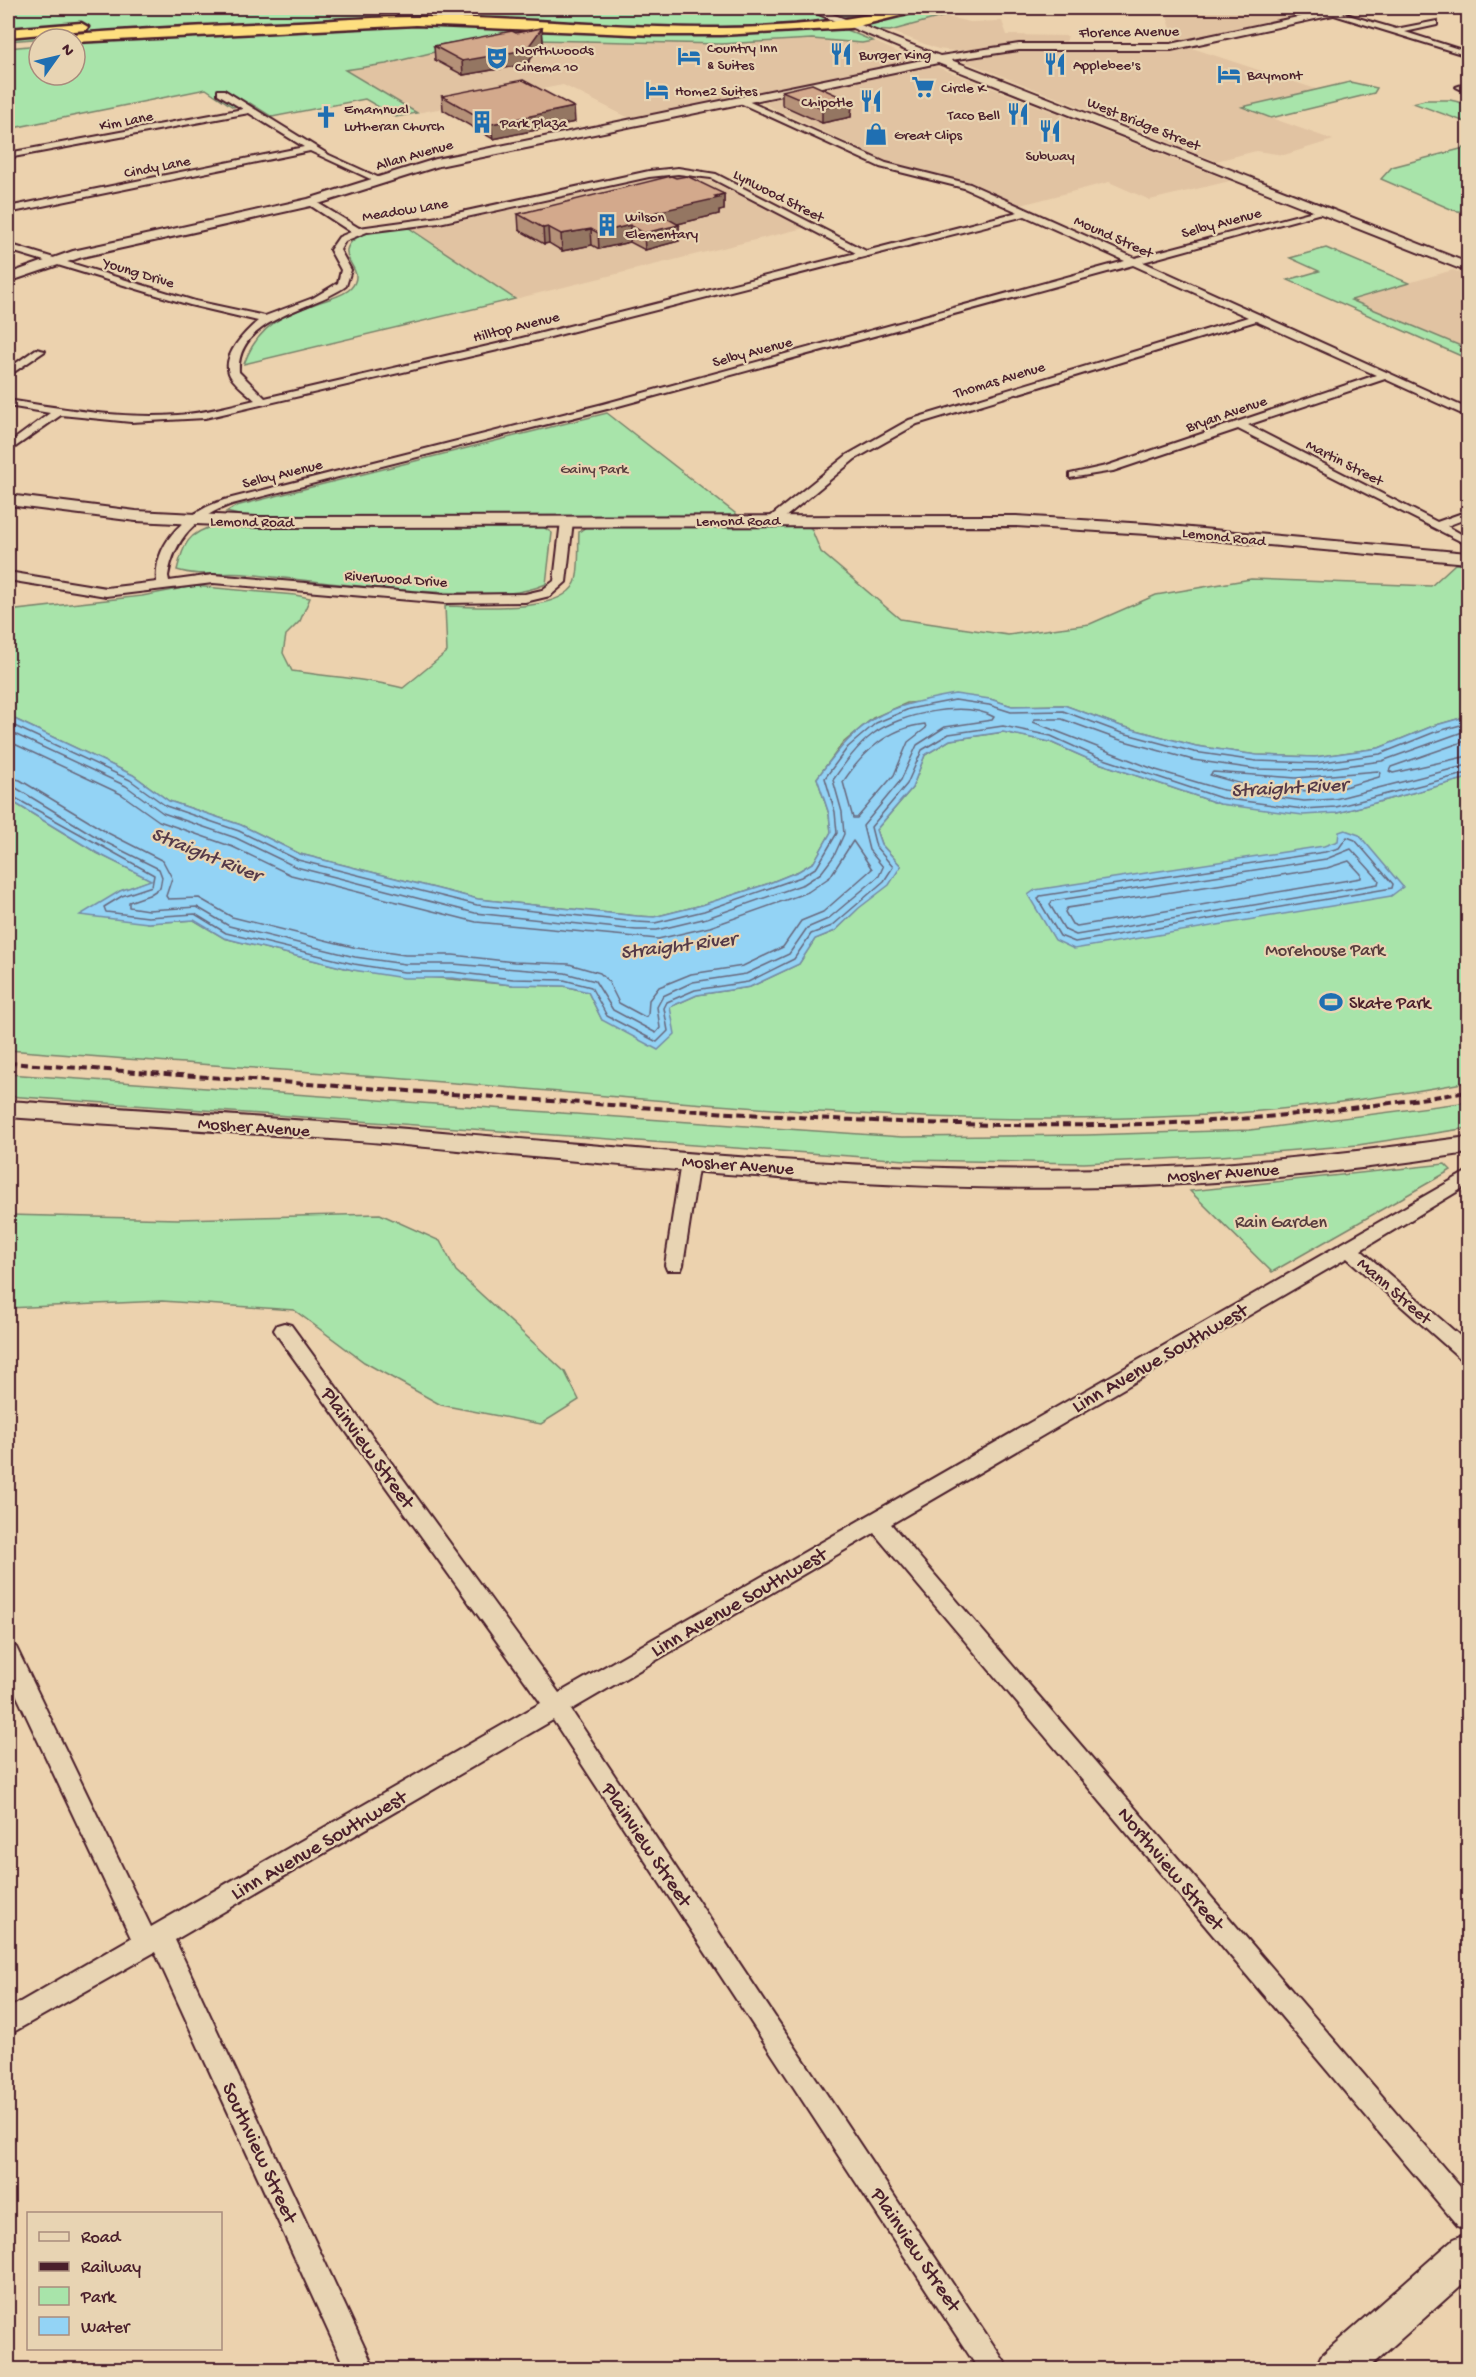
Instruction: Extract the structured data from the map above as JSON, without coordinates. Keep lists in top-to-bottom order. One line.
{"streets":{"street":["Florence Avenue","Kim Lane","West Bridge Street","Allan Avenue","Cindy Lane","Lynwood Street","Meadow Lane","Selby Avenue","Mound Street","Young Drive","Hilltop Avenue","Thomas Avenue","Bryan Avenue","Martin Street","Lemond Road","Riverwood Drive","Mosher Avenue","Mann Street","Linn Avenue Southwest","Plainview Street","Northview Street","Southview Street"]},"crossings":[["Florence Avenue","West Bridge Street"],["Florence Avenue","Allan Avenue"],["West Bridge Street","Allan Avenue"],["West Bridge Street","Selby Avenue"],["Allan Avenue","Mound Street"],["Allan Avenue","Young Drive"],["Lynwood Street","Meadow Lane"],["Lynwood Street","Hilltop Avenue"],["Meadow Lane","Young Drive"],["Meadow Lane","Hilltop Avenue"],["Selby Avenue","Mound Street"],["Selby Avenue","Lemond Road"],["Mound Street","Hilltop Avenue"],["Mound Street","Thomas Avenue"],["Mound Street","Bryan Avenue"],["Thomas Avenue","Lemond Road"],["Bryan Avenue","Martin Street"],["Lemond Road","Riverwood Drive"],["Mann Street","Linn Avenue Southwest"],["Linn Avenue Southwest","Plainview Street"],["Linn Avenue Southwest","Northview Street"],["Linn Avenue Southwest","Southview Street"]],"water":["Straight River"],"parks":["Gainy Park","Morehouse Park","Rain Garden"],"places":{"restaurant":["Burger King","Applebee's","Chipotle","Taco Bell","Subway"],"hotel":["Country Inn & Suites","Baymont","Home2 Suites"],"theatre":["Northwoods Cinema 10"],"supermarket":["Circle K"],"church":["Emamnual Lutheran Church"],"building":["Park Plaza","Wilson Elementary"],"shop":["Great Clips"],"sports":["Skate Park"]},"legend":["Road","Railway","Park","Water"],"north":"top right"}
